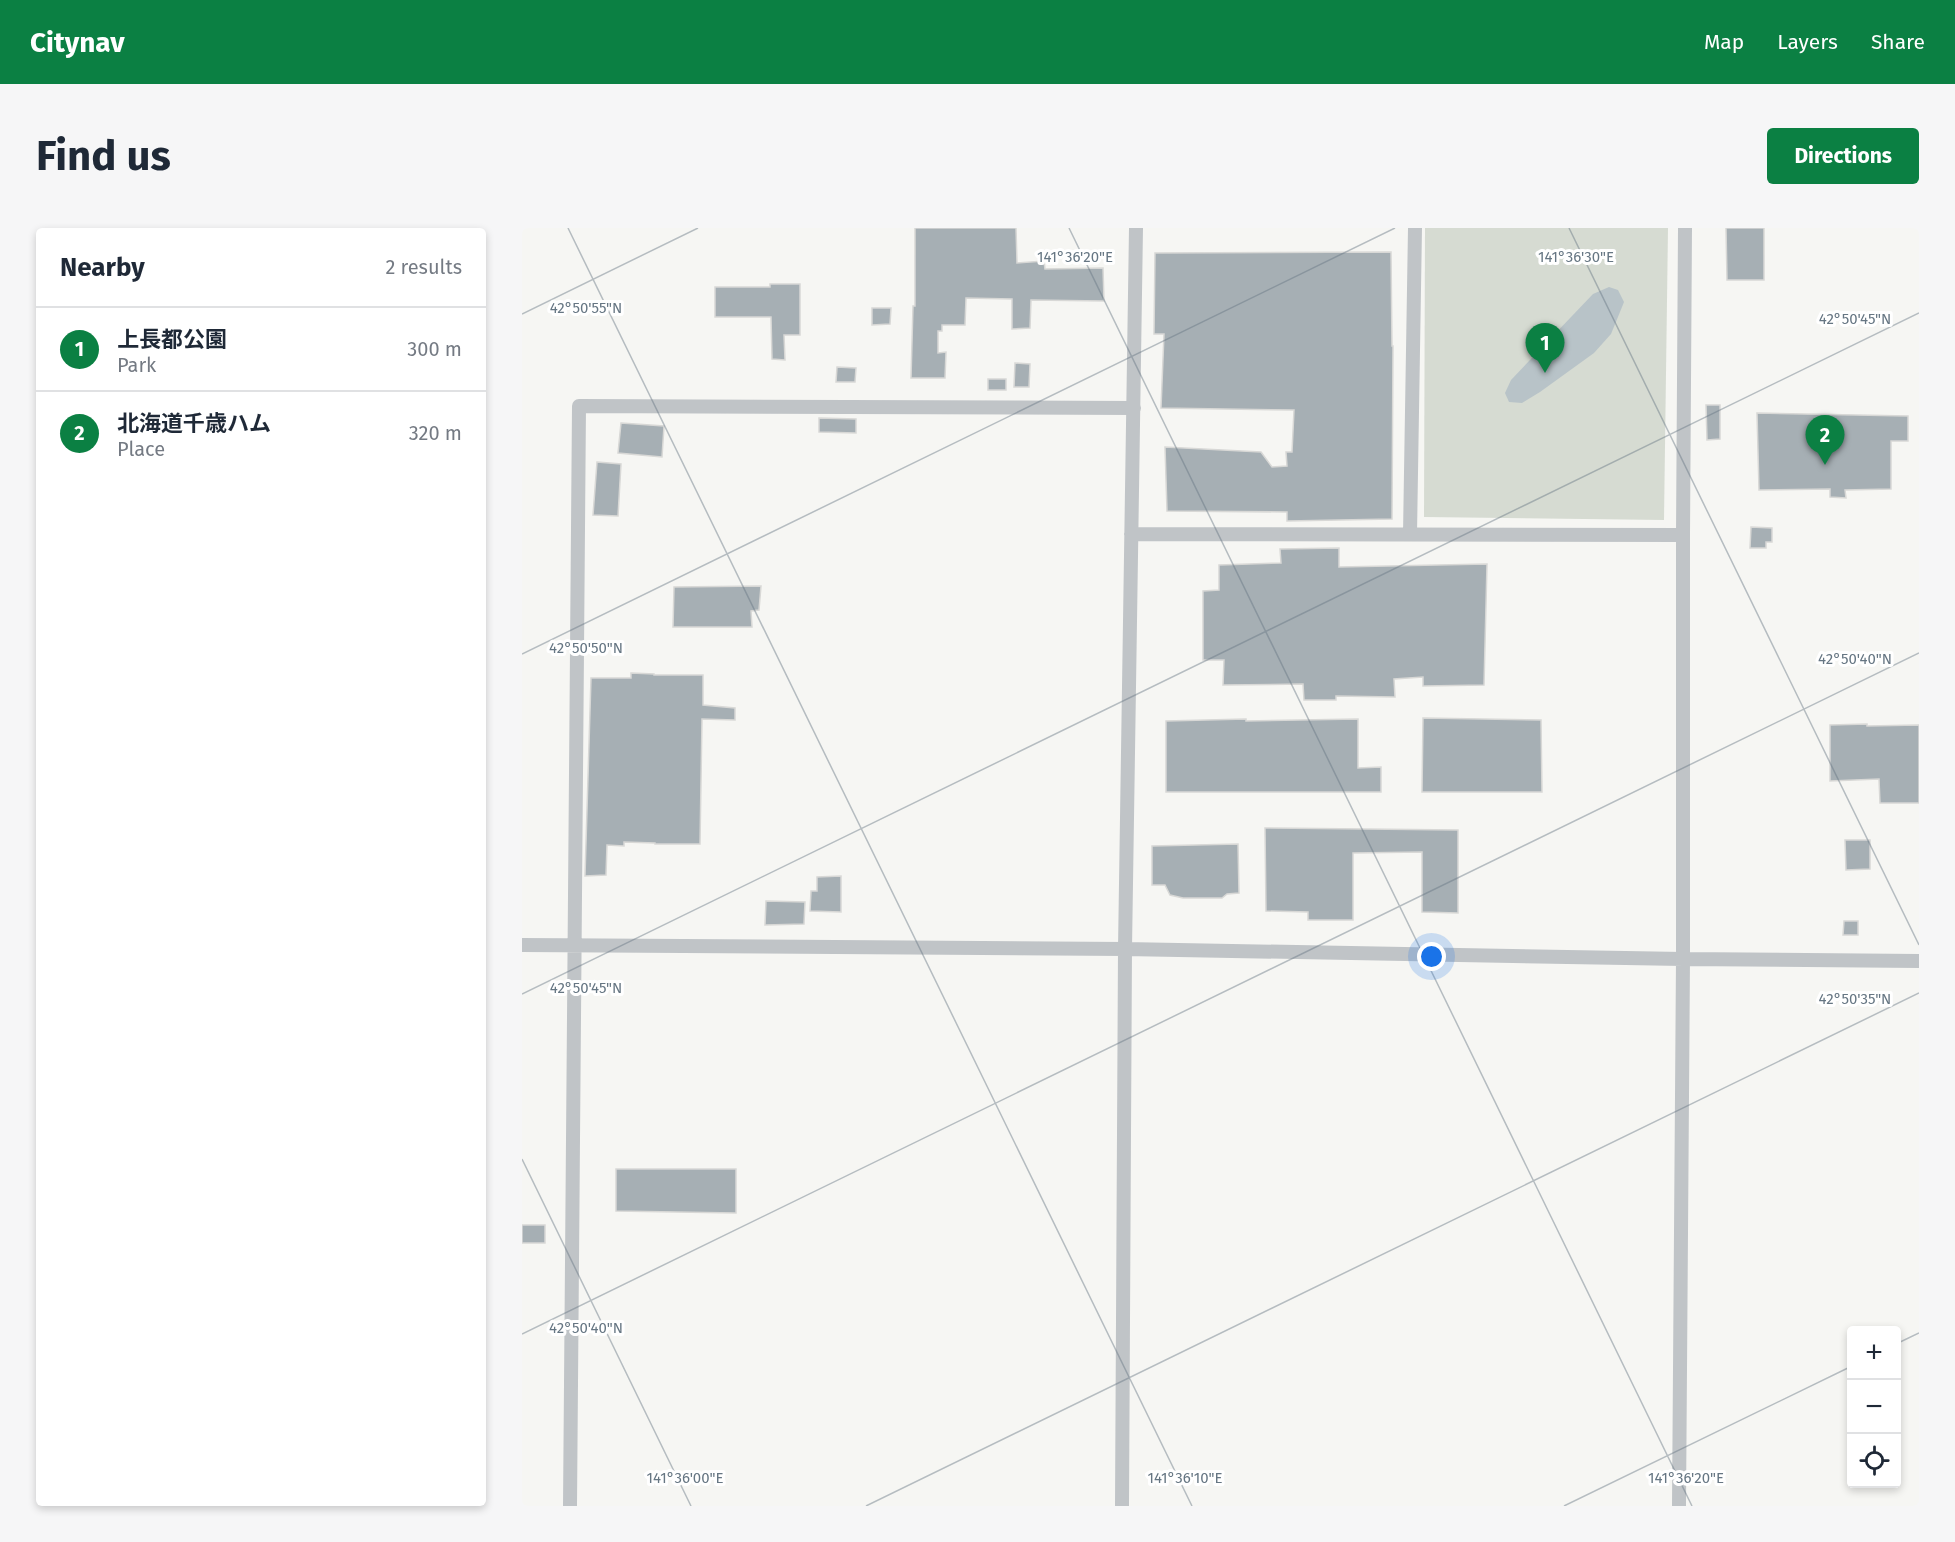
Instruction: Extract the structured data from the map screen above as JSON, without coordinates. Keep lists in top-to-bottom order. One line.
{"page":{"header":"Citynav","nav":["Map","Layers","Share"],"buttons":"Directions","title":"Find us","heading":["Nearby","2 results"],"list":[{"mark":"1","name":"上長都公園","note":"Park","value":"300 m"},{"mark":"2","name":"北海道千歳ハム","note":"Place","value":"320 m"}],"pins":["1","2"],"map_buttons":["+","−"]},"coordinates":["141°36'20\"E","141°36'30\"E","42°50'55\"N","42°50'45\"N","42°50'50\"N","42°50'40\"N","42°50'35\"N","141°36'00\"E","141°36'10\"E"]}
